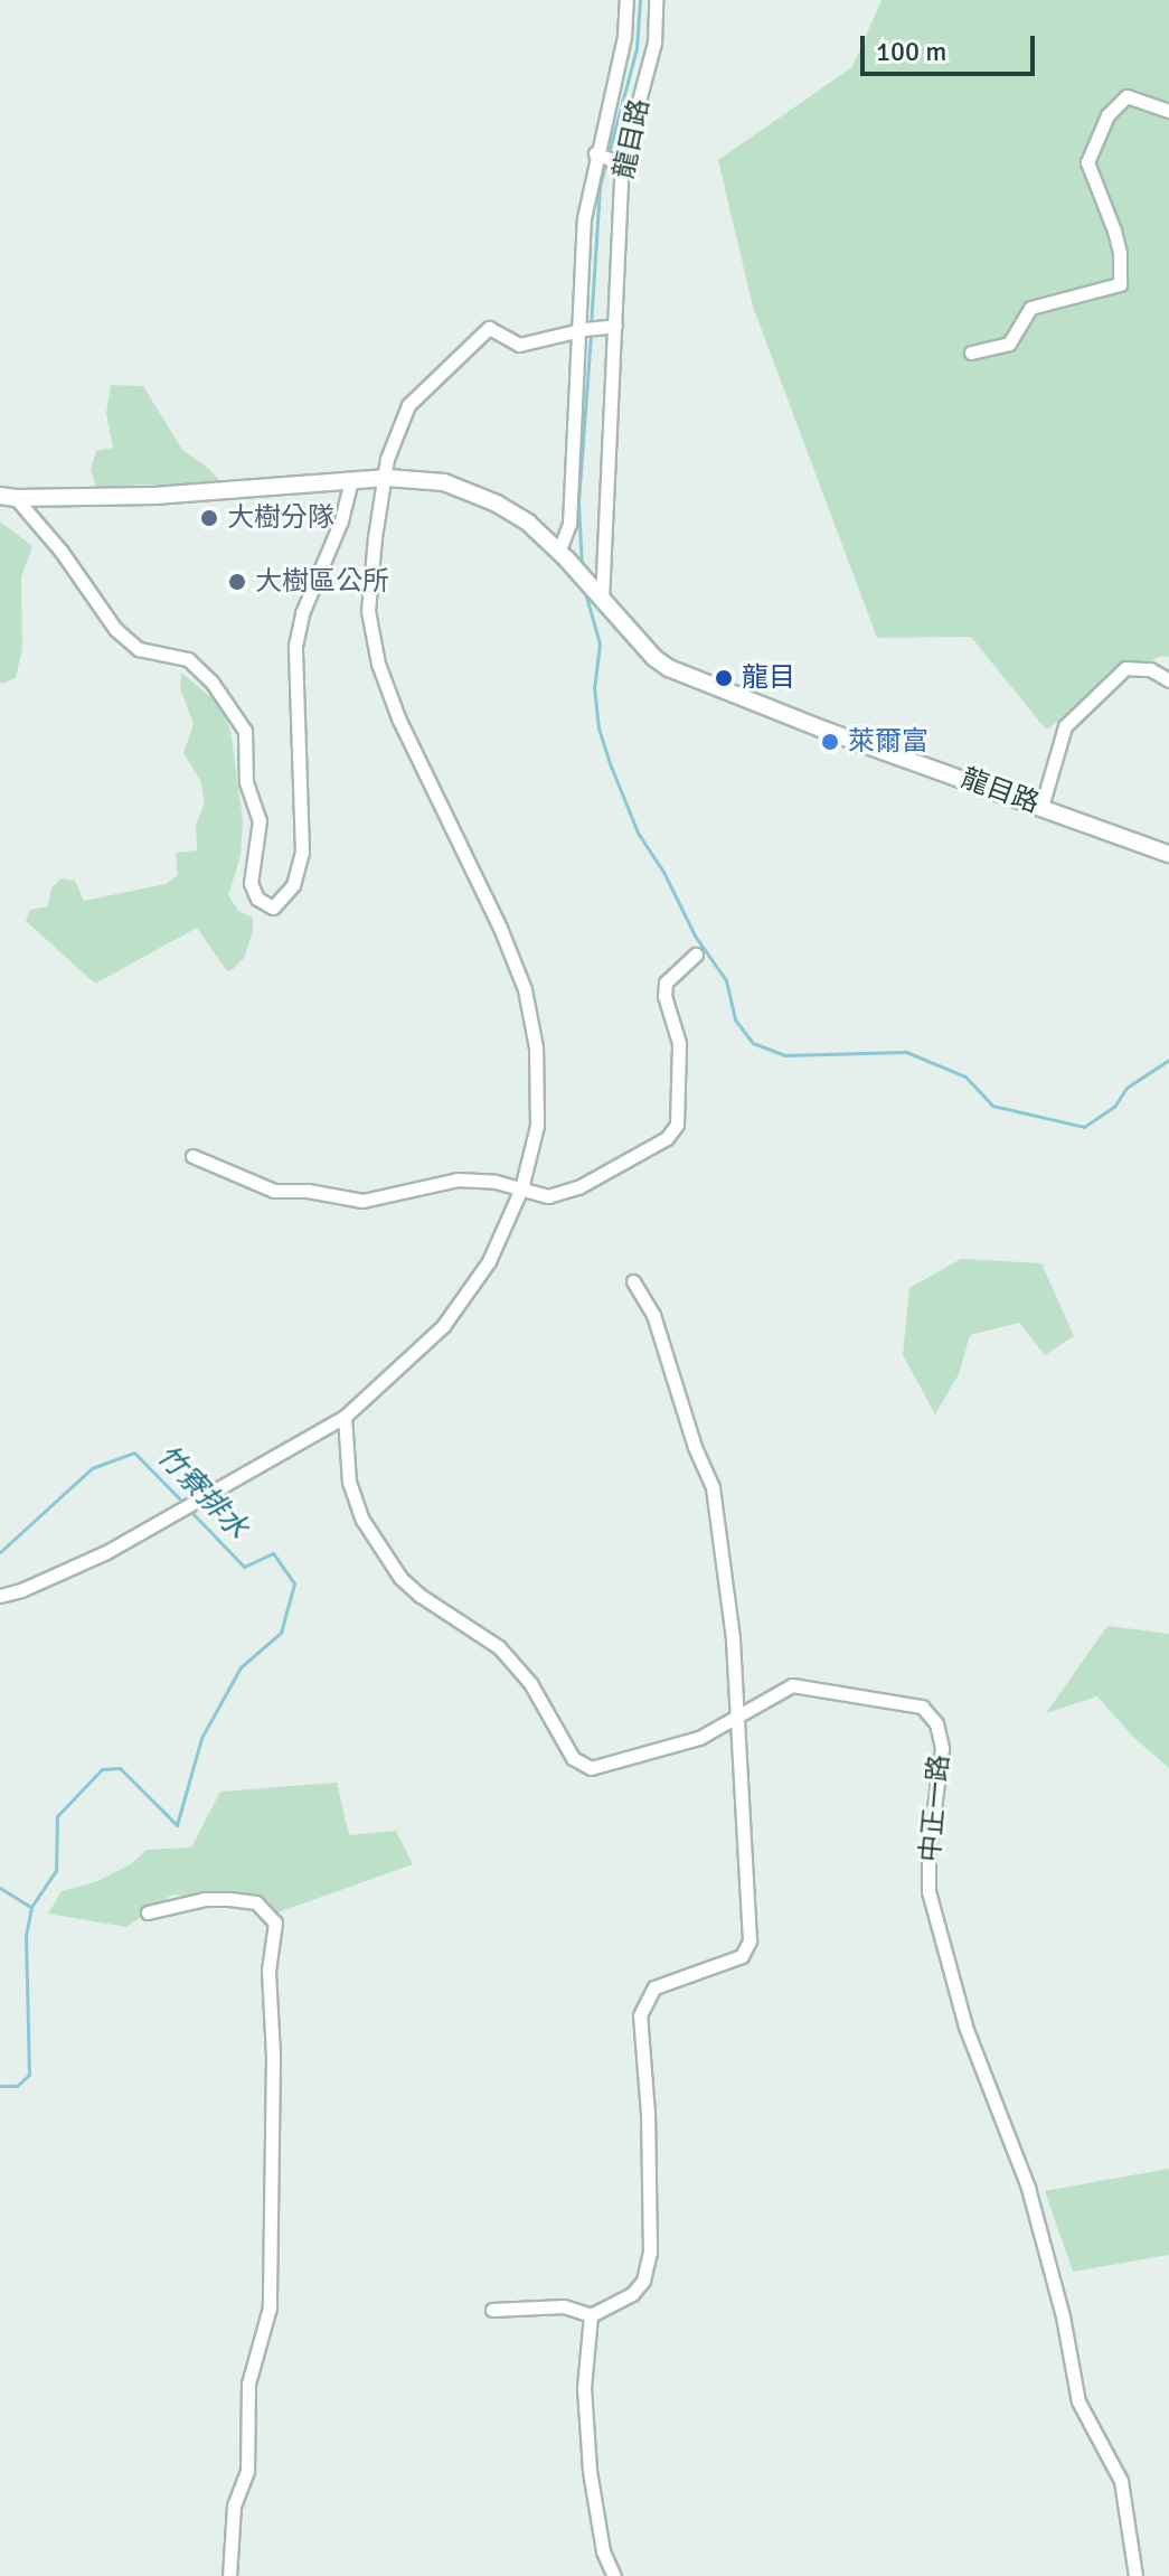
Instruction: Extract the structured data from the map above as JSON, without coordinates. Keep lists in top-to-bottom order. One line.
{"streets":{"street":["龍目路","中正一路"]},"water":["竹寮排水"],"places":["大樹分隊","大樹區公所","龍目","萊爾富"],"scale_bar":"100 m"}
